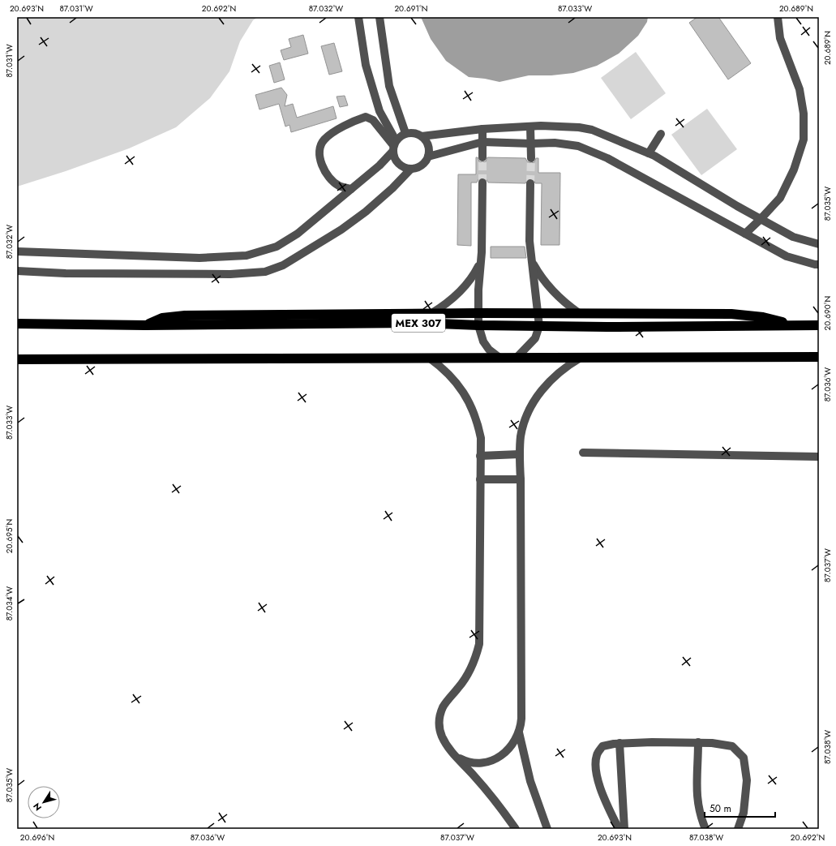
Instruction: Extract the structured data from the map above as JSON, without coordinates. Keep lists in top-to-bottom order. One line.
{"streets":{"highway":["MEX 307"]},"scale_bar":"50 m","north":"bottom left","coordinates":["20.693°N","87.031°W","20.692°N","87.032°W","20.691°N","87.033°W","20.689°N","87.035°W","20.690°N","87.036°W","20.695°N","87.037°W","87.034°W","87.038°W","20.696°N"]}
